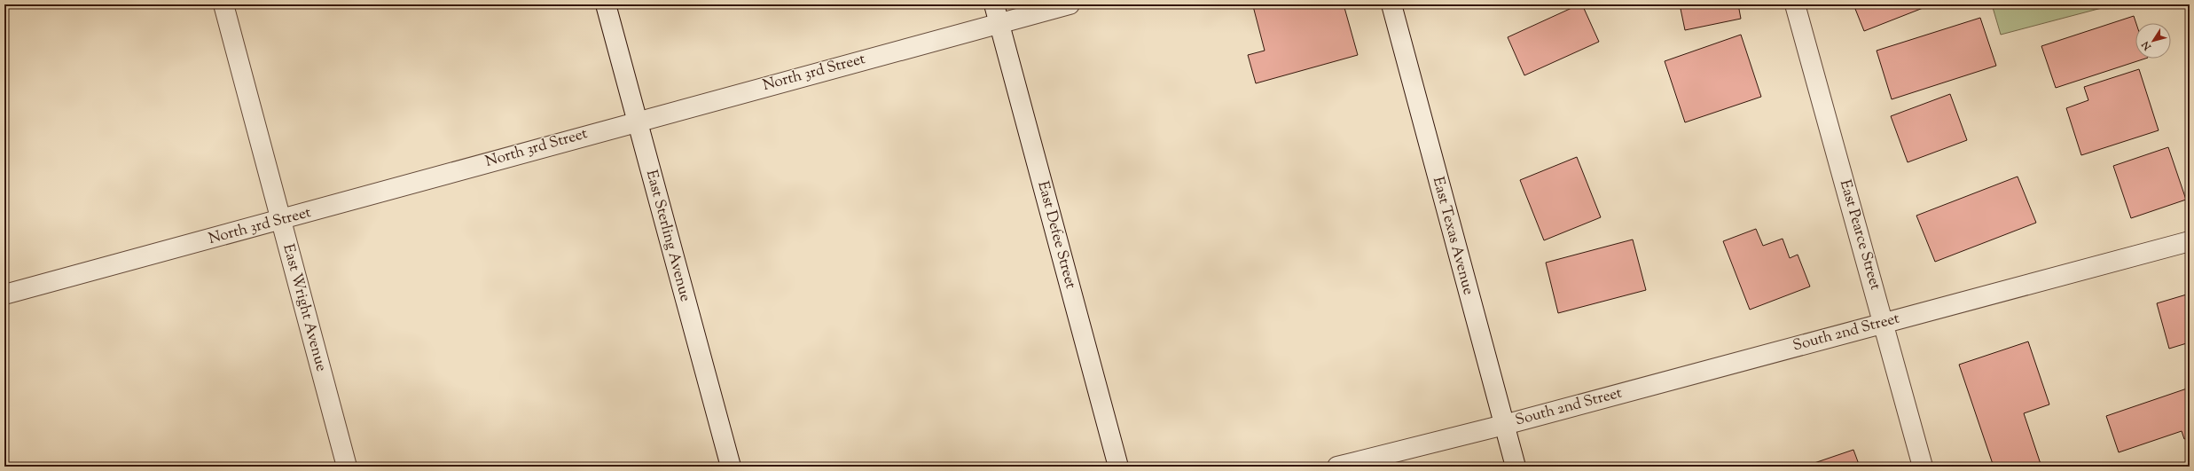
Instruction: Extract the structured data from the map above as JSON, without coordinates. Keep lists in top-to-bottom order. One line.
{"streets":{"street":["North 3rd Street","East Defee Street","East Pearce Street","East Sterling Avenue","East Texas Avenue","East Wright Avenue","South 2nd Street"]},"crossings":[["North 3rd Street","East Defee Street"],["North 3rd Street","East Sterling Avenue"],["North 3rd Street","East Wright Avenue"],["East Pearce Street","South 2nd Street"],["East Texas Avenue","South 2nd Street"]],"north":"bottom left"}
